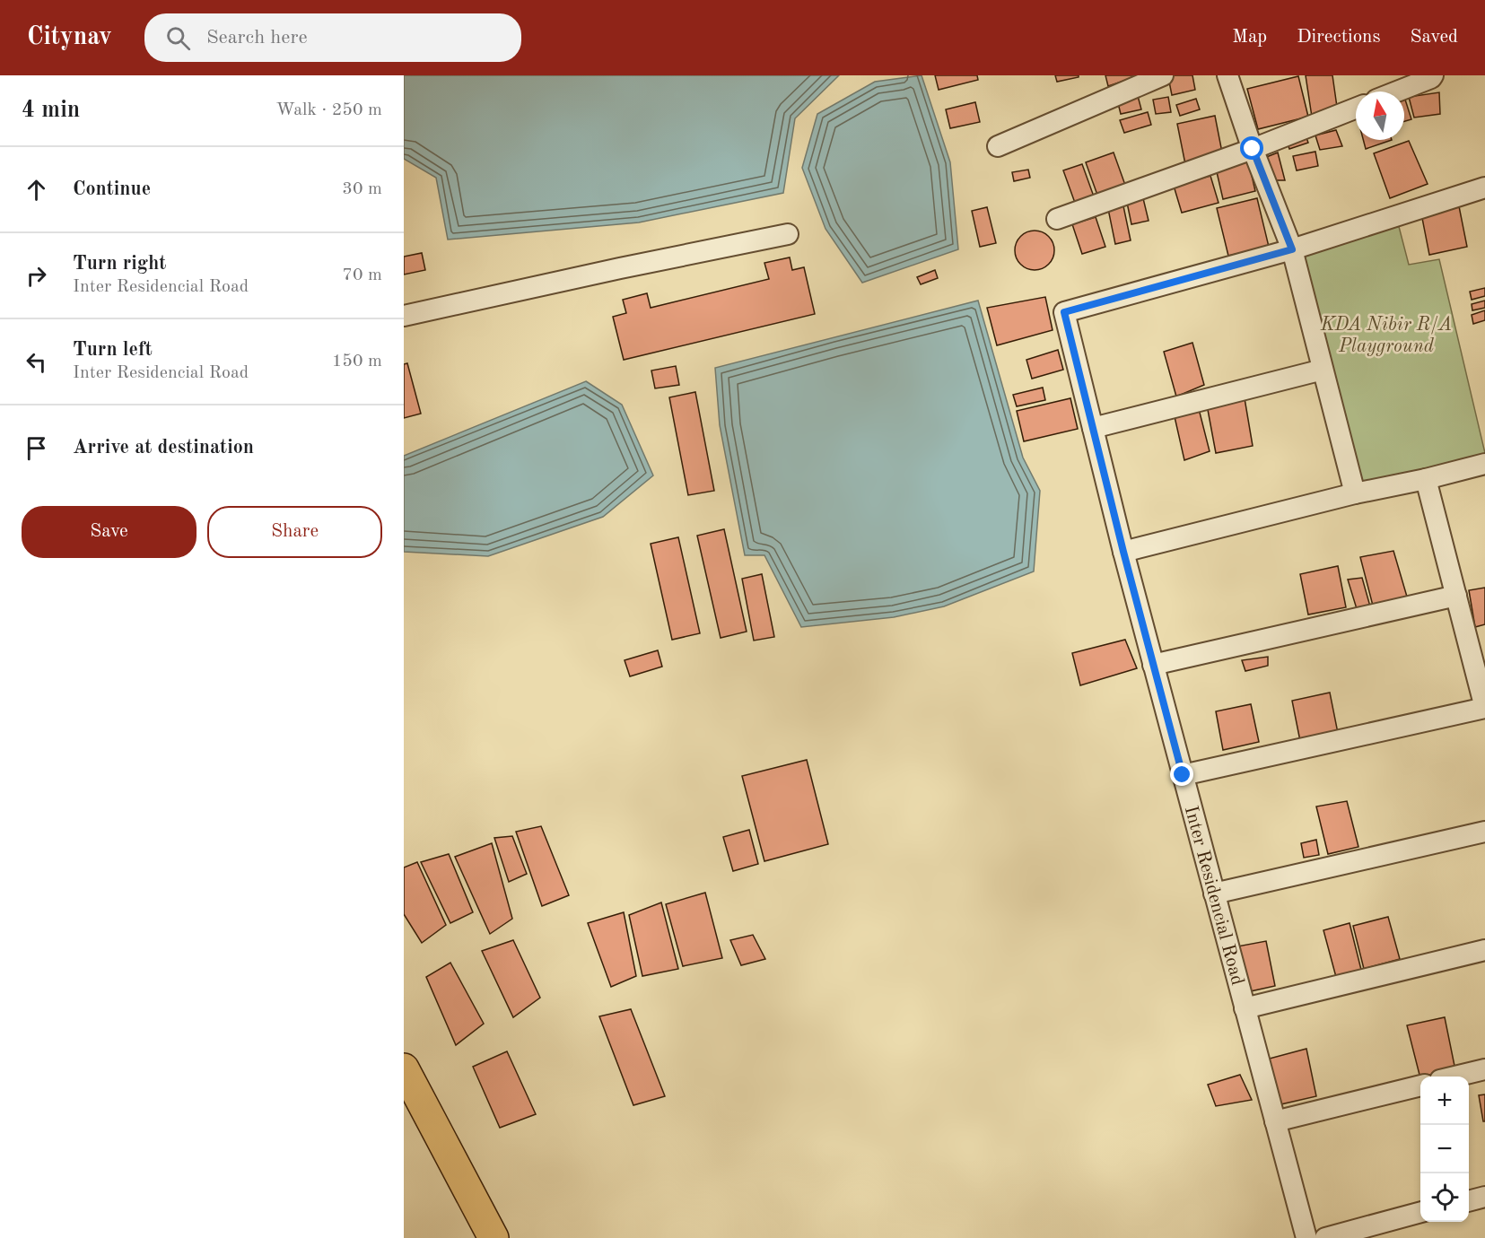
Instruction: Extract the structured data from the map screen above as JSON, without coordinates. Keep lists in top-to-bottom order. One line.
{"streets":{"street":["Inter Residencial Road"]},"parks":["KDA Nibir R/A Playground"],"north":"top","page":{"header":"Citynav","search":"Search here","nav":["Map","Directions","Saved"],"heading":["4 min","Walk · 250 m"],"list":[["Continue","30 m"],["Turn right","Inter Residencial Road","70 m"],["Turn left","Inter Residencial Road","150 m"],"Arrive at destination"],"buttons":["Save","Share"],"map_buttons":["+","−"]}}
